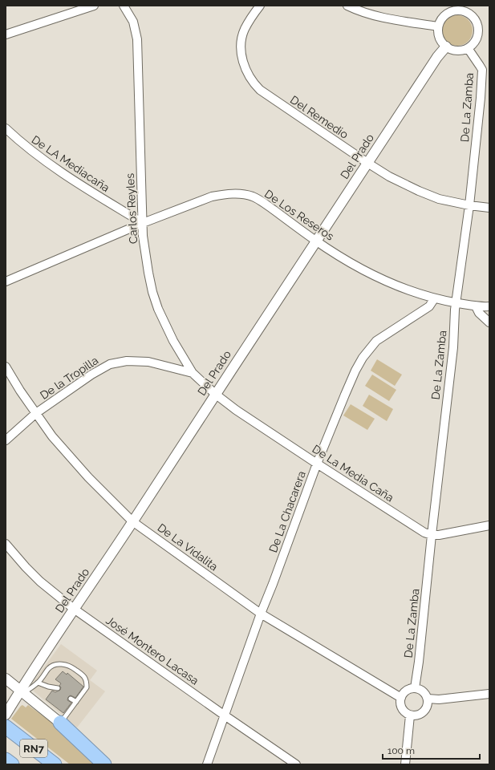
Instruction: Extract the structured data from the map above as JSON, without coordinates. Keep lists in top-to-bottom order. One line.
{"streets":{"highway":["RN7"],"street":["De La Zamba","Del Remedio","Del Prado","De LA Mediacaña","Carlos Reyles","De Los Reseros","De la Tropilla","De La Media Caña","De La Chacarera","De La Vidalita","José Montero Lacasa"]},"crossings":[["De La Zamba","Del Remedio"],["De La Zamba","Del Prado"],["De La Zamba","De Los Reseros"],["De La Zamba","De La Media Caña"],["De La Zamba","De La Vidalita"],["Del Remedio","Del Prado"],["Del Prado","Carlos Reyles"],["Del Prado","De Los Reseros"],["Del Prado","De La Media Caña"],["Del Prado","De La Vidalita"],["Del Prado","José Montero Lacasa"],["De LA Mediacaña","Carlos Reyles"],["De LA Mediacaña","De Los Reseros"],["Carlos Reyles","De Los Reseros"],["Carlos Reyles","De la Tropilla"],["Carlos Reyles","De La Media Caña"],["De Los Reseros","De La Chacarera"],["De la Tropilla","De La Vidalita"],["De La Media Caña","De La Chacarera"],["De La Chacarera","De La Vidalita"],["De La Chacarera","José Montero Lacasa"]],"scale_bar":"100 m"}
